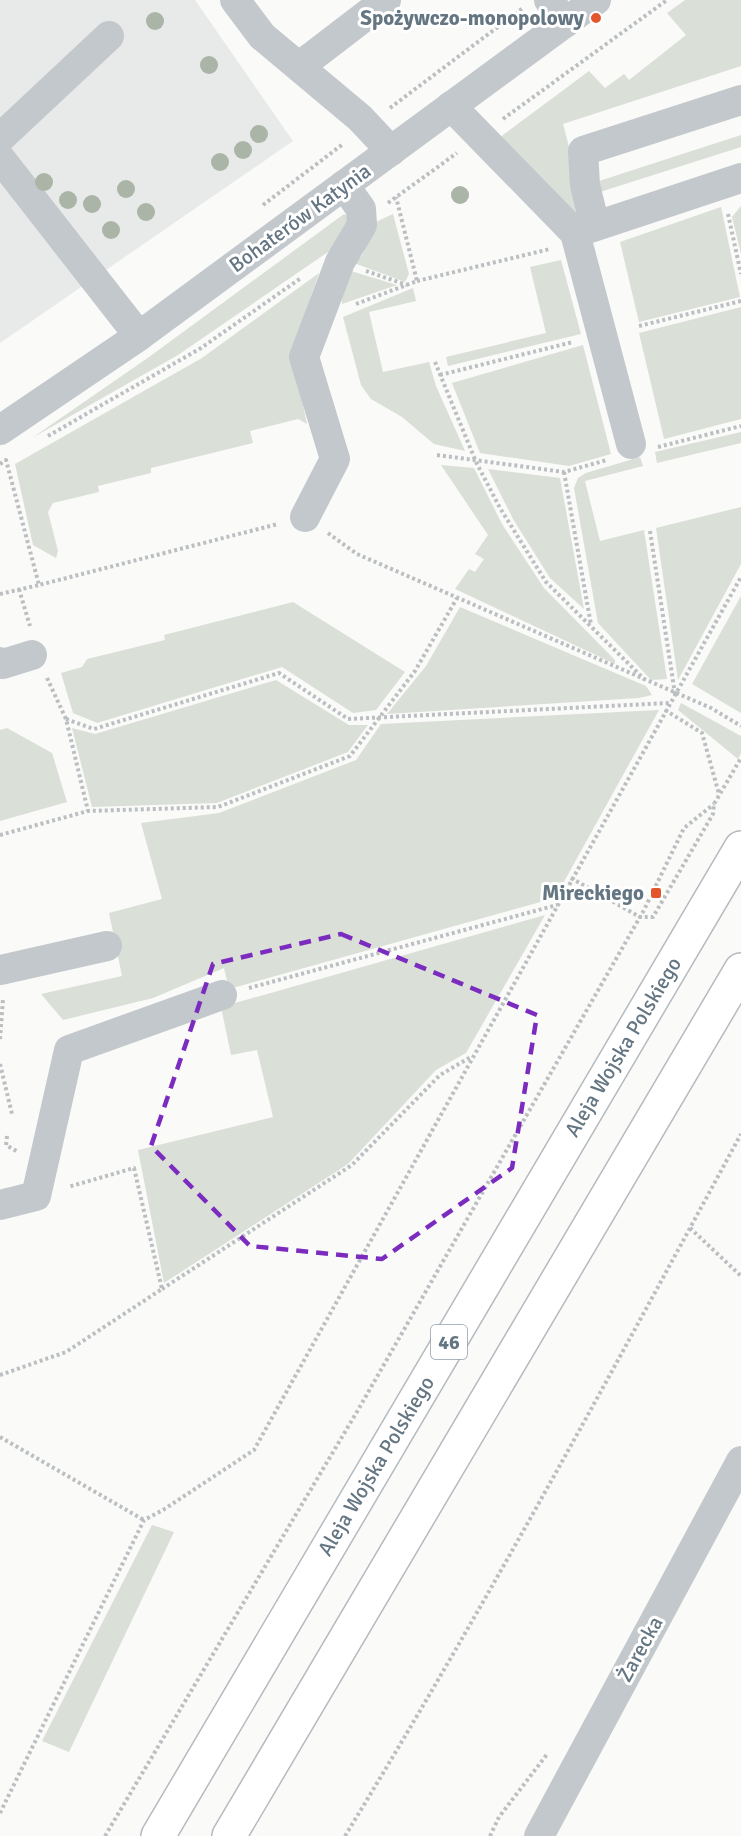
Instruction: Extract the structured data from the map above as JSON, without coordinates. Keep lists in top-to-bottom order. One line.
{"streets":{"main road":["Aleja Wojska Polskiego","46"],"street":["Bohaterów Katynia","Żarecka"]},"places":{"other":["Spożywczo-monopolowy"],"transit":["Mireckiego"]}}
